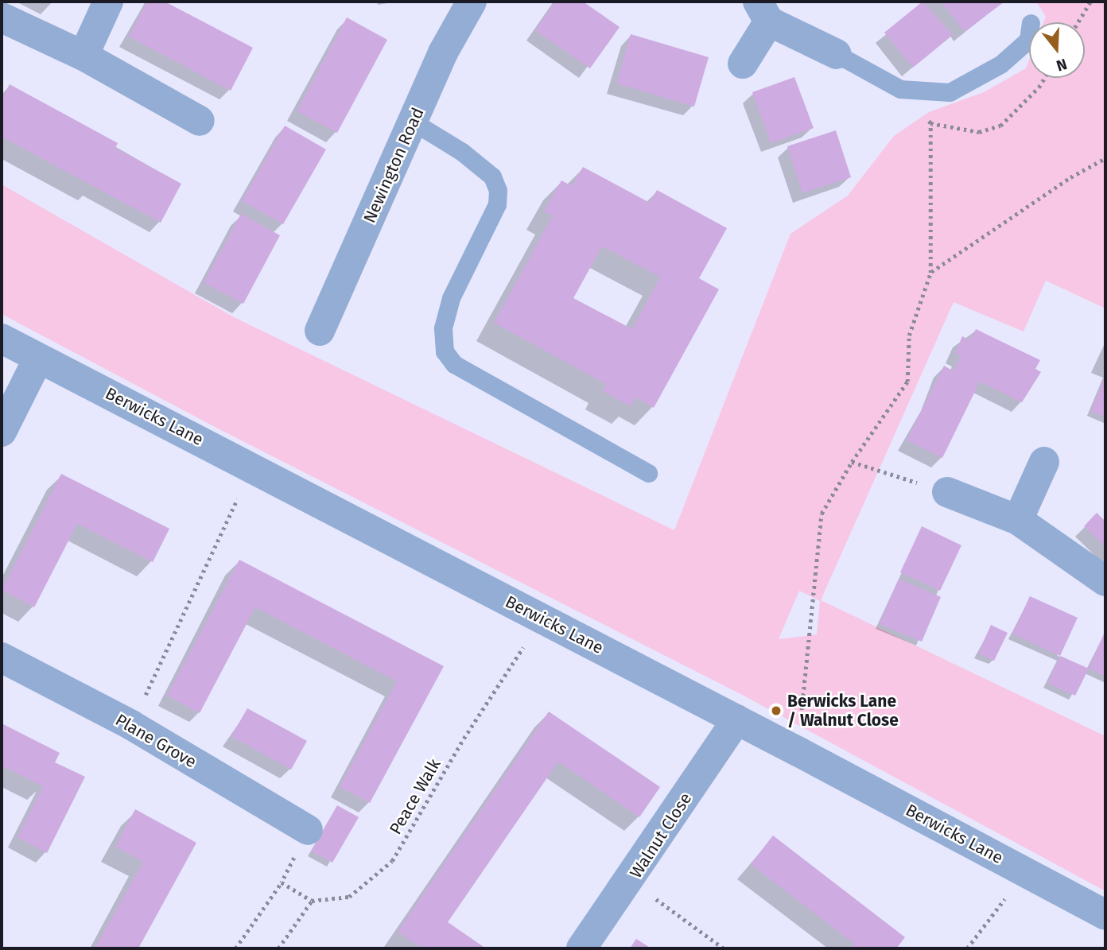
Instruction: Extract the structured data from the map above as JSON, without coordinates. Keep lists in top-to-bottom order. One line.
{"streets":{"street":["Newington Road","Berwicks Lane","Plane Grove","Walnut Close"],"path":["Peace Walk"]},"crossings":[["Berwicks Lane","Peace Walk"],["Berwicks Lane","Walnut Close"]],"places":["Berwicks Lane / Walnut Close"],"north":"bottom"}
